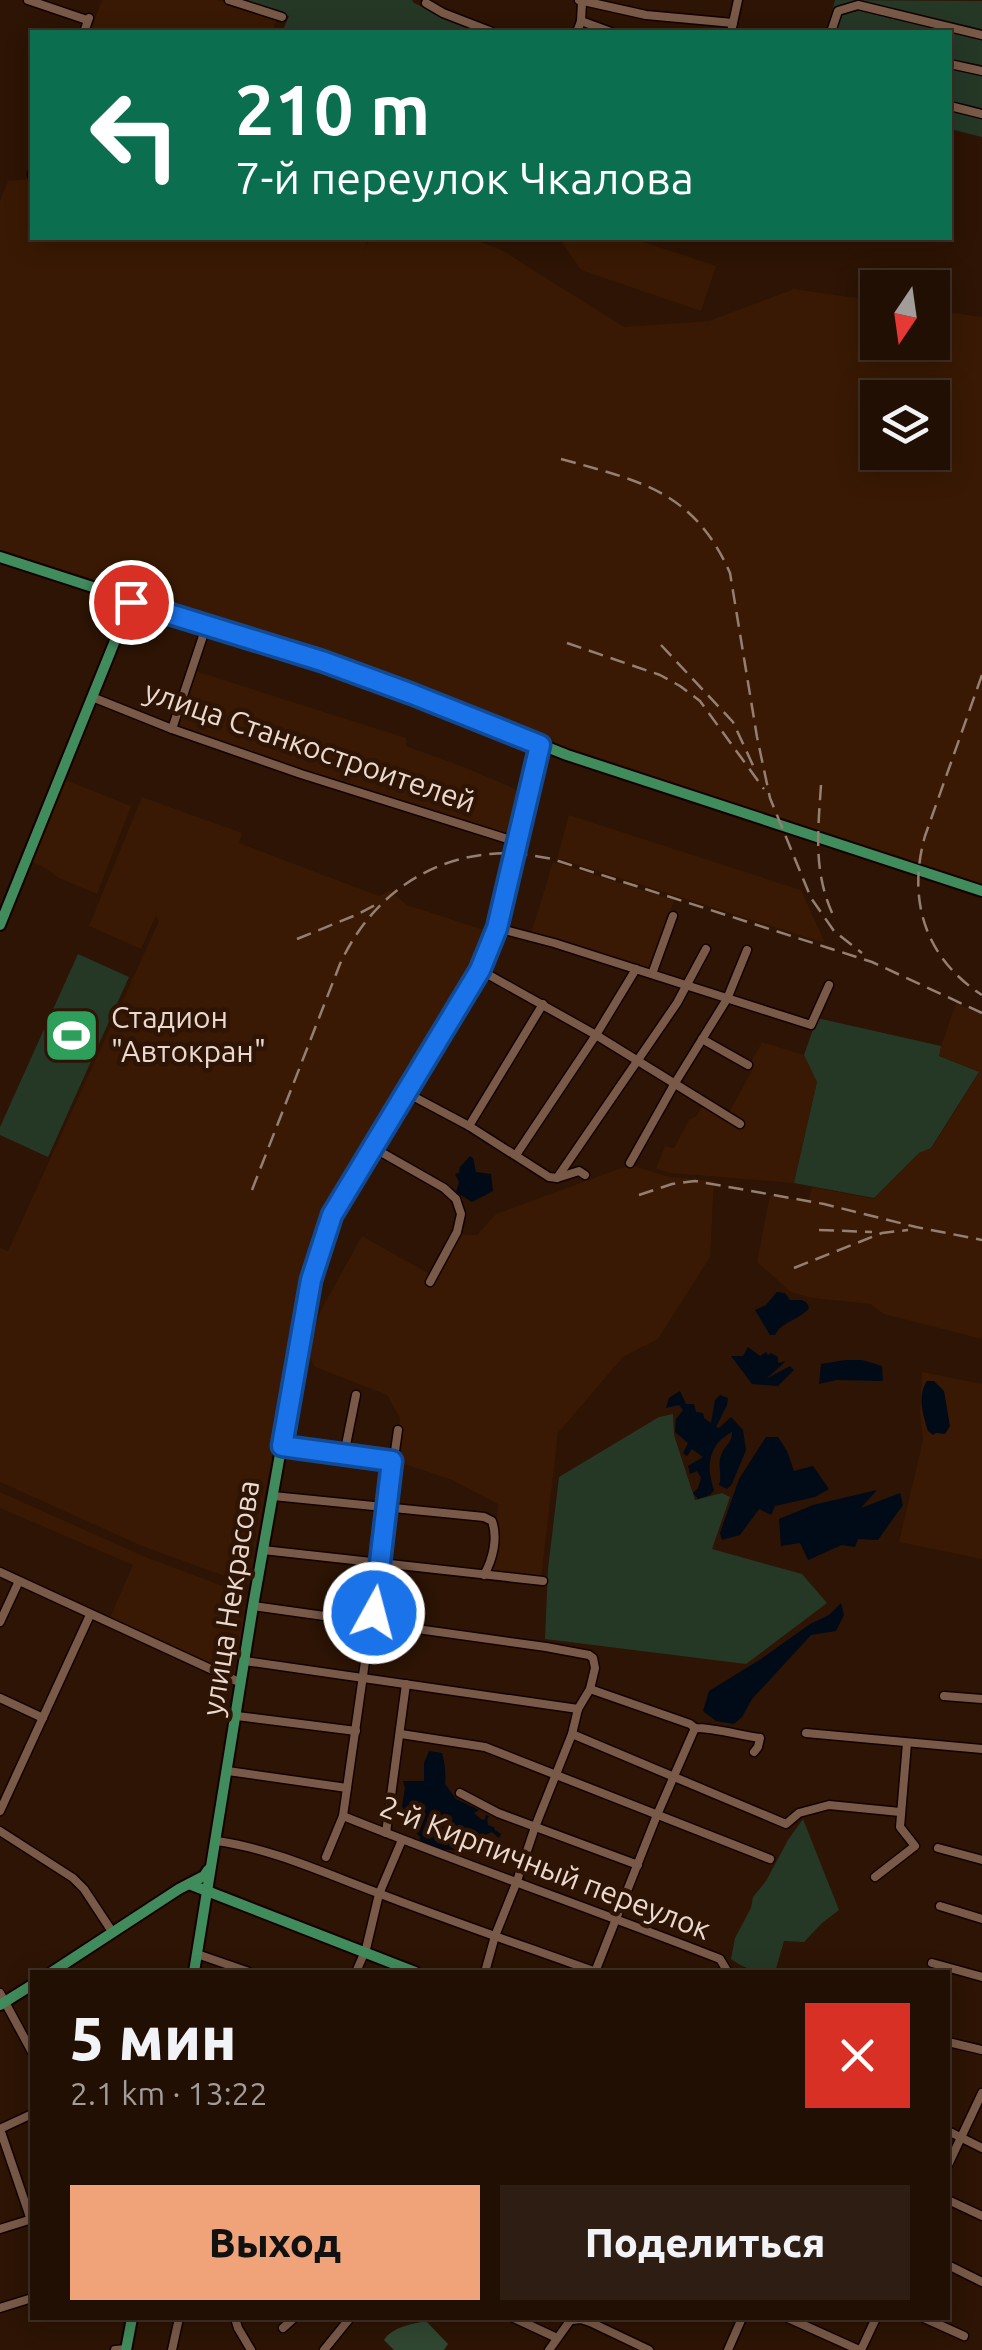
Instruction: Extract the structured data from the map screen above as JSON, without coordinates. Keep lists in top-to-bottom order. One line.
{"streets":{"main road":["улица Некрасова"],"street":["улица Станкостроителей","2-й Кирпичный переулок"]},"crossings":[["улица Станкостроителей","улица Некрасова"]],"places":{"sports":["Стадион \"Автокран\""]},"north":"bottom","page":{"turn":["210 m","7-й переулок Чкалова"],"heading":["5 мин","2.1 km · 13:22"],"buttons":["Выход","Поделиться"]}}
